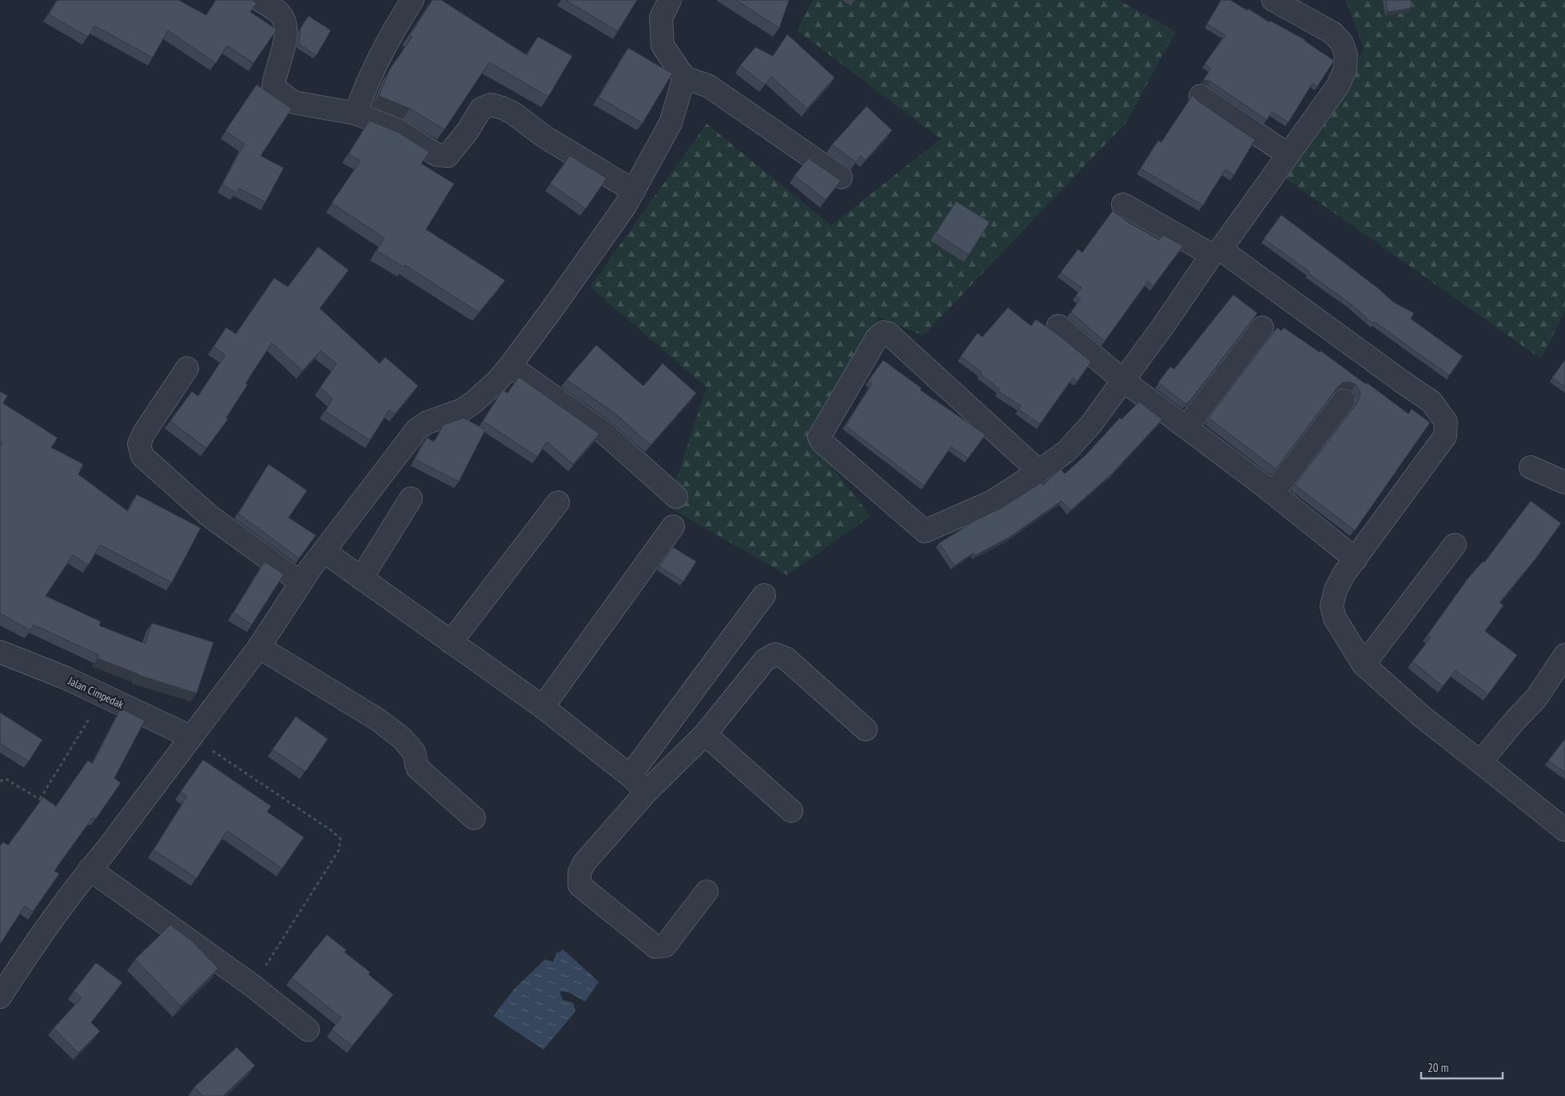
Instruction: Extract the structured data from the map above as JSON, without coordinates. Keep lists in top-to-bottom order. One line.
{"streets":{"street":["Jalan Cimpedak"]},"scale_bar":"20 m"}
